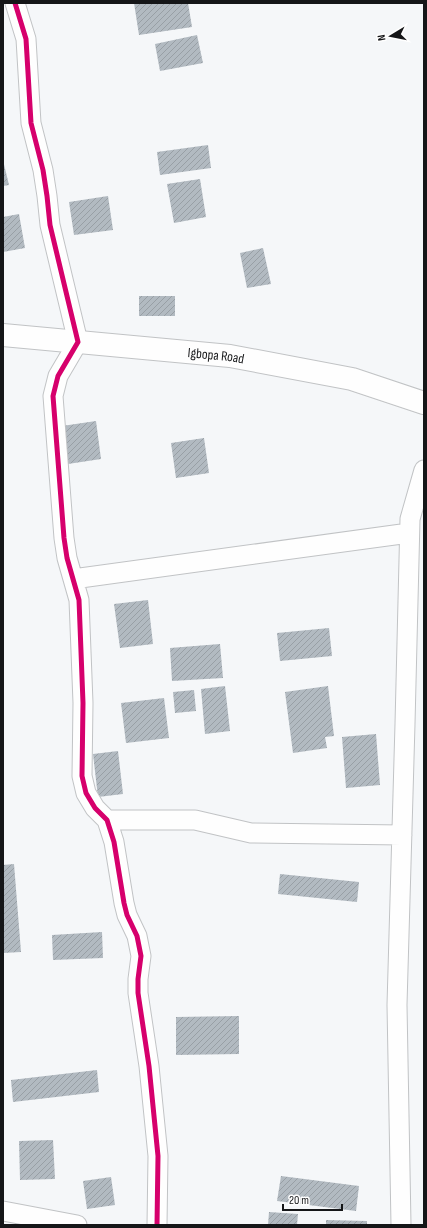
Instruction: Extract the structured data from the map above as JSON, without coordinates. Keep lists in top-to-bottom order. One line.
{"streets":{"street":["Igbopa Road"]},"scale_bar":"20 m","north":"left"}
